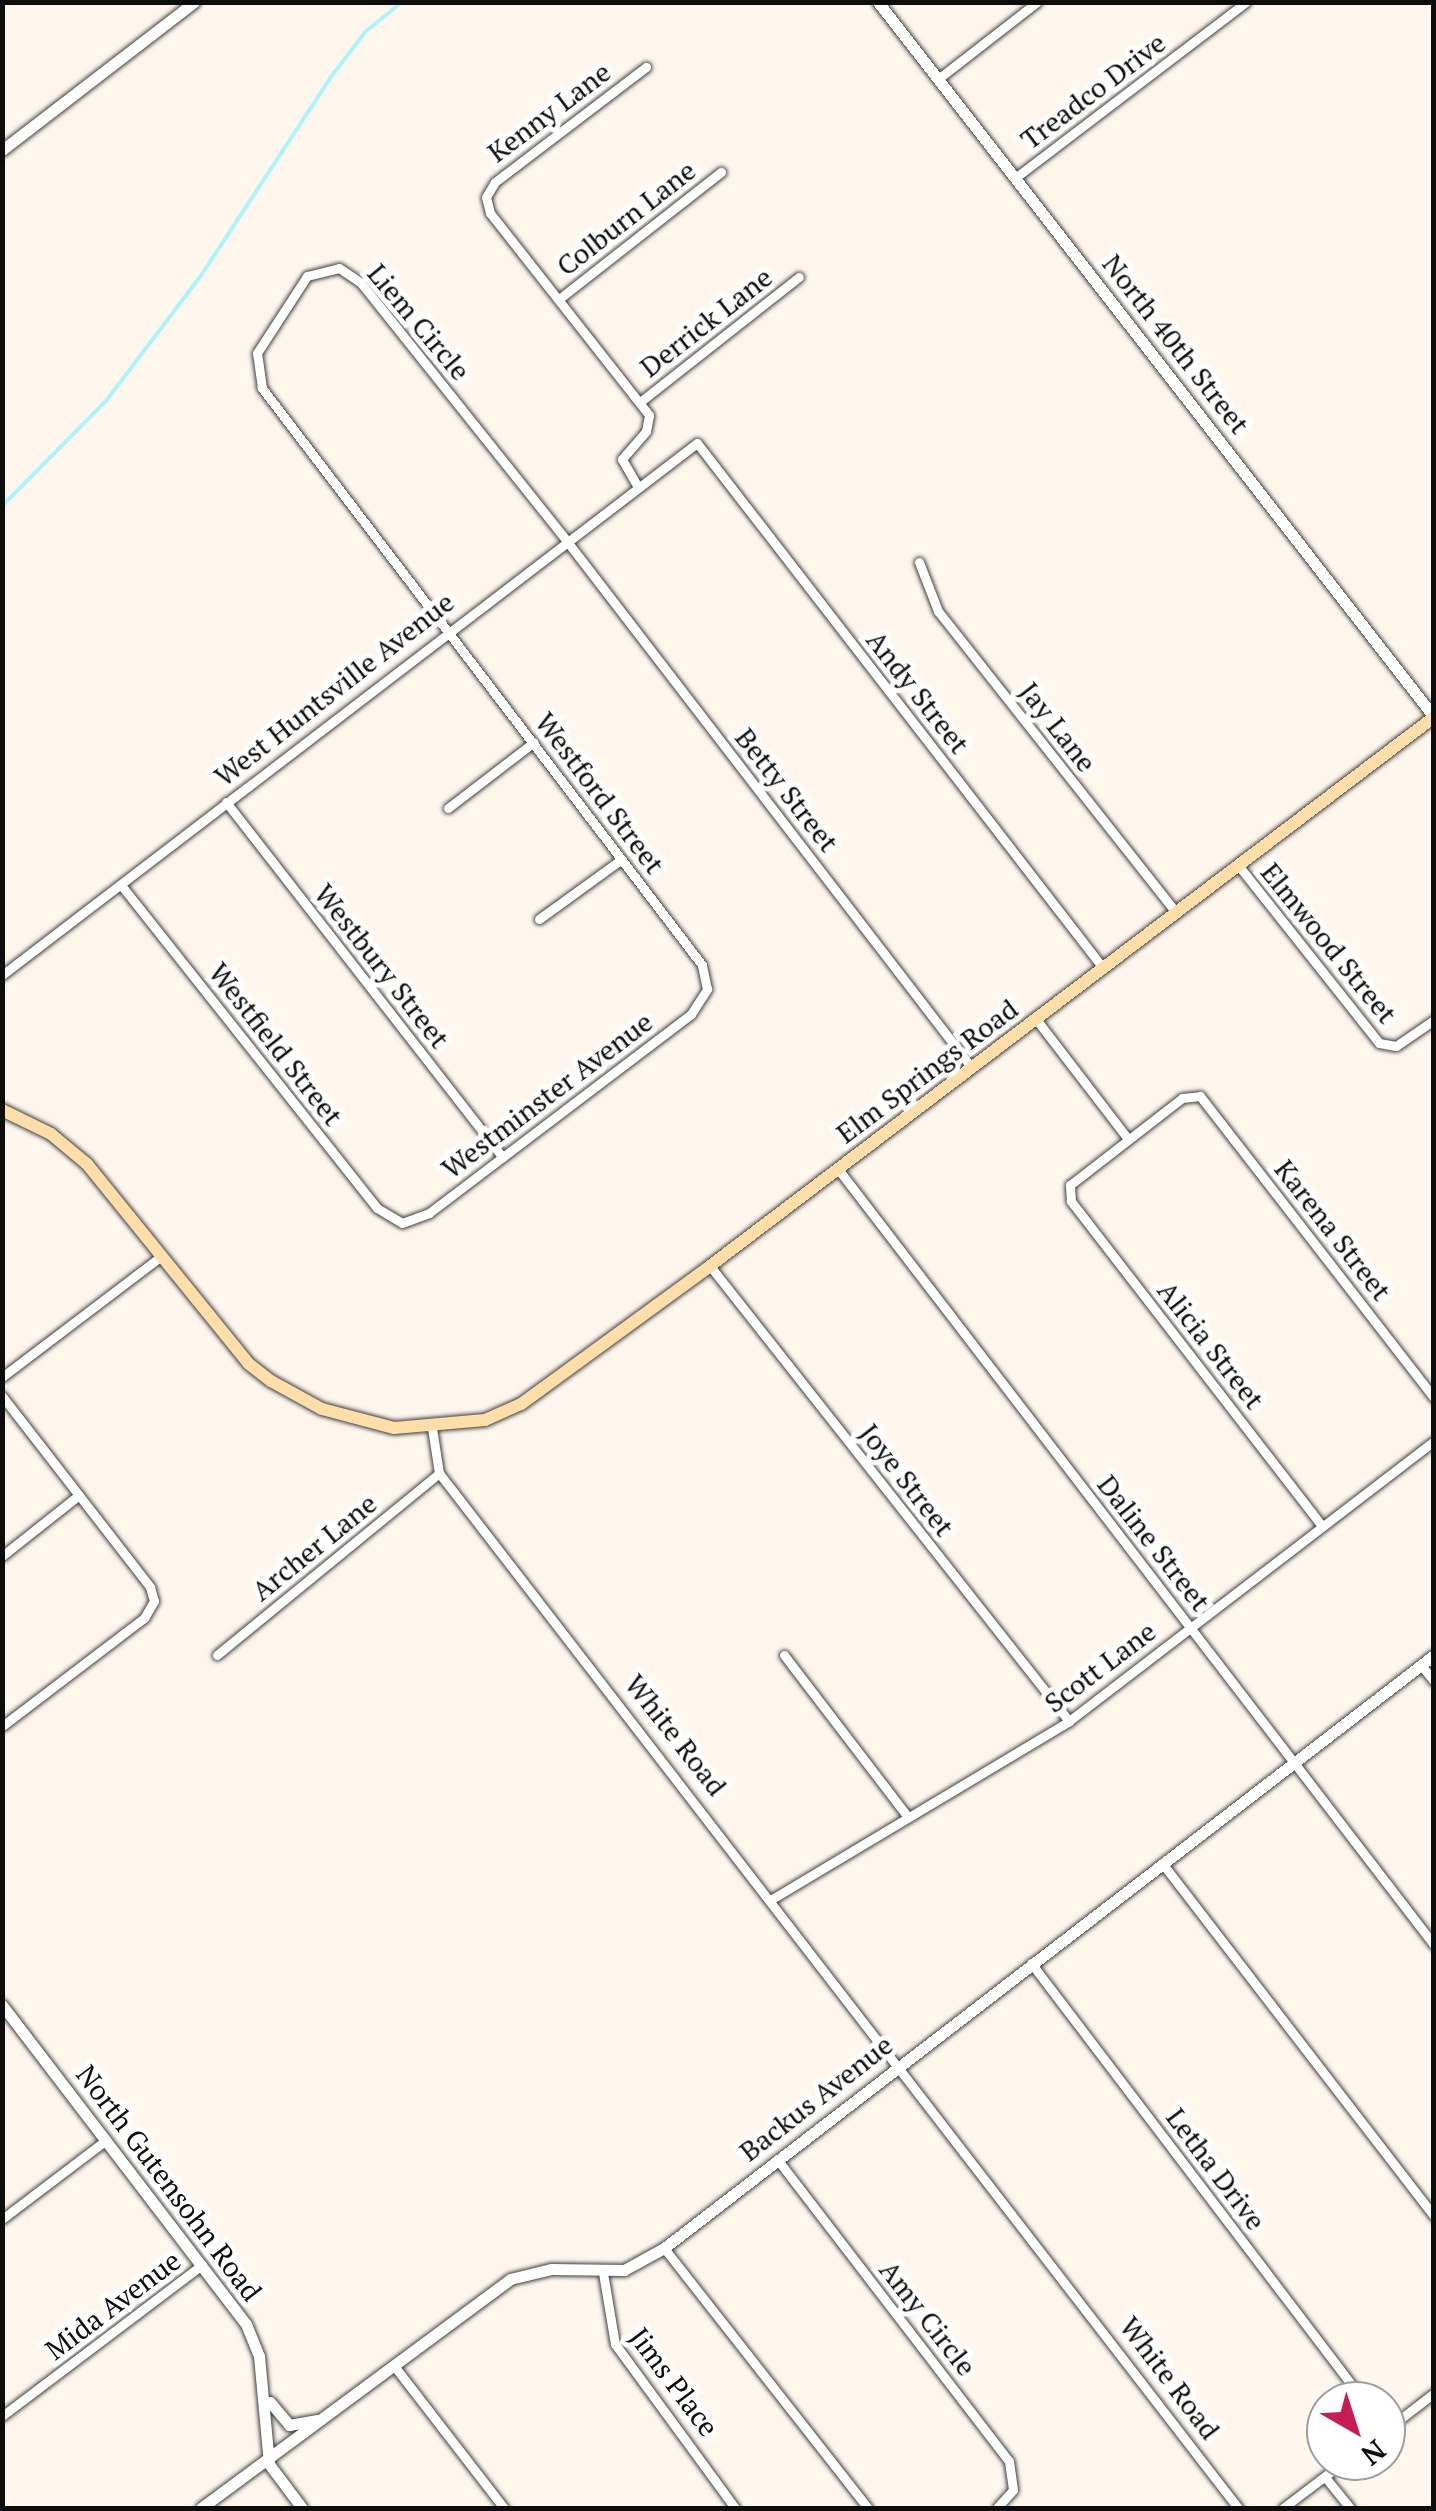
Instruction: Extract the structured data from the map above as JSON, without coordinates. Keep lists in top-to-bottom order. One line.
{"streets":{"main road":["Elm Springs Road"],"street":["Treadco Drive","Kenny Lane","Colburn Lane","Liem Circle","Derrick Lane","North 40th Street","West Huntsville Avenue","Andy Street","Jay Lane","Betty Street","Westford Street","Elmwood Street","Westbury Street","Westfield Street","Westminster Avenue","Karena Street","Alicia Street","Joye Street","Daline Street","Archer Lane","Scott Lane","White Road","Backus Avenue","Letha Drive","North Gutensohn Road","Mida Avenue","Amy Circle","Jims Place"]},"crossings":[["Treadco Drive","North 40th Street"],["Kenny Lane","Colburn Lane"],["Liem Circle","West Huntsville Avenue"],["Liem Circle","Betty Street"],["Liem Circle","Westford Street"],["North 40th Street","Elm Springs Road"],["West Huntsville Avenue","Andy Street"],["West Huntsville Avenue","Betty Street"],["West Huntsville Avenue","Westford Street"],["West Huntsville Avenue","Westbury Street"],["West Huntsville Avenue","Westfield Street"],["Andy Street","Elm Springs Road"],["Jay Lane","Elm Springs Road"],["Betty Street","Elm Springs Road"],["Westford Street","Westminster Avenue"],["Elmwood Street","Elm Springs Road"],["Westbury Street","Westminster Avenue"],["Westfield Street","Westminster Avenue"],["Elm Springs Road","Joye Street"],["Elm Springs Road","Daline Street"],["Elm Springs Road","White Road"],["Karena Street","Alicia Street"],["Alicia Street","Scott Lane"],["Joye Street","Scott Lane"],["Daline Street","Scott Lane"],["Daline Street","Backus Avenue"],["Archer Lane","White Road"],["Scott Lane","White Road"],["White Road","Backus Avenue"],["Backus Avenue","Letha Drive"],["Backus Avenue","North Gutensohn Road"],["Backus Avenue","Amy Circle"],["Backus Avenue","Jims Place"],["North Gutensohn Road","Mida Avenue"]],"north":"bottom right"}
